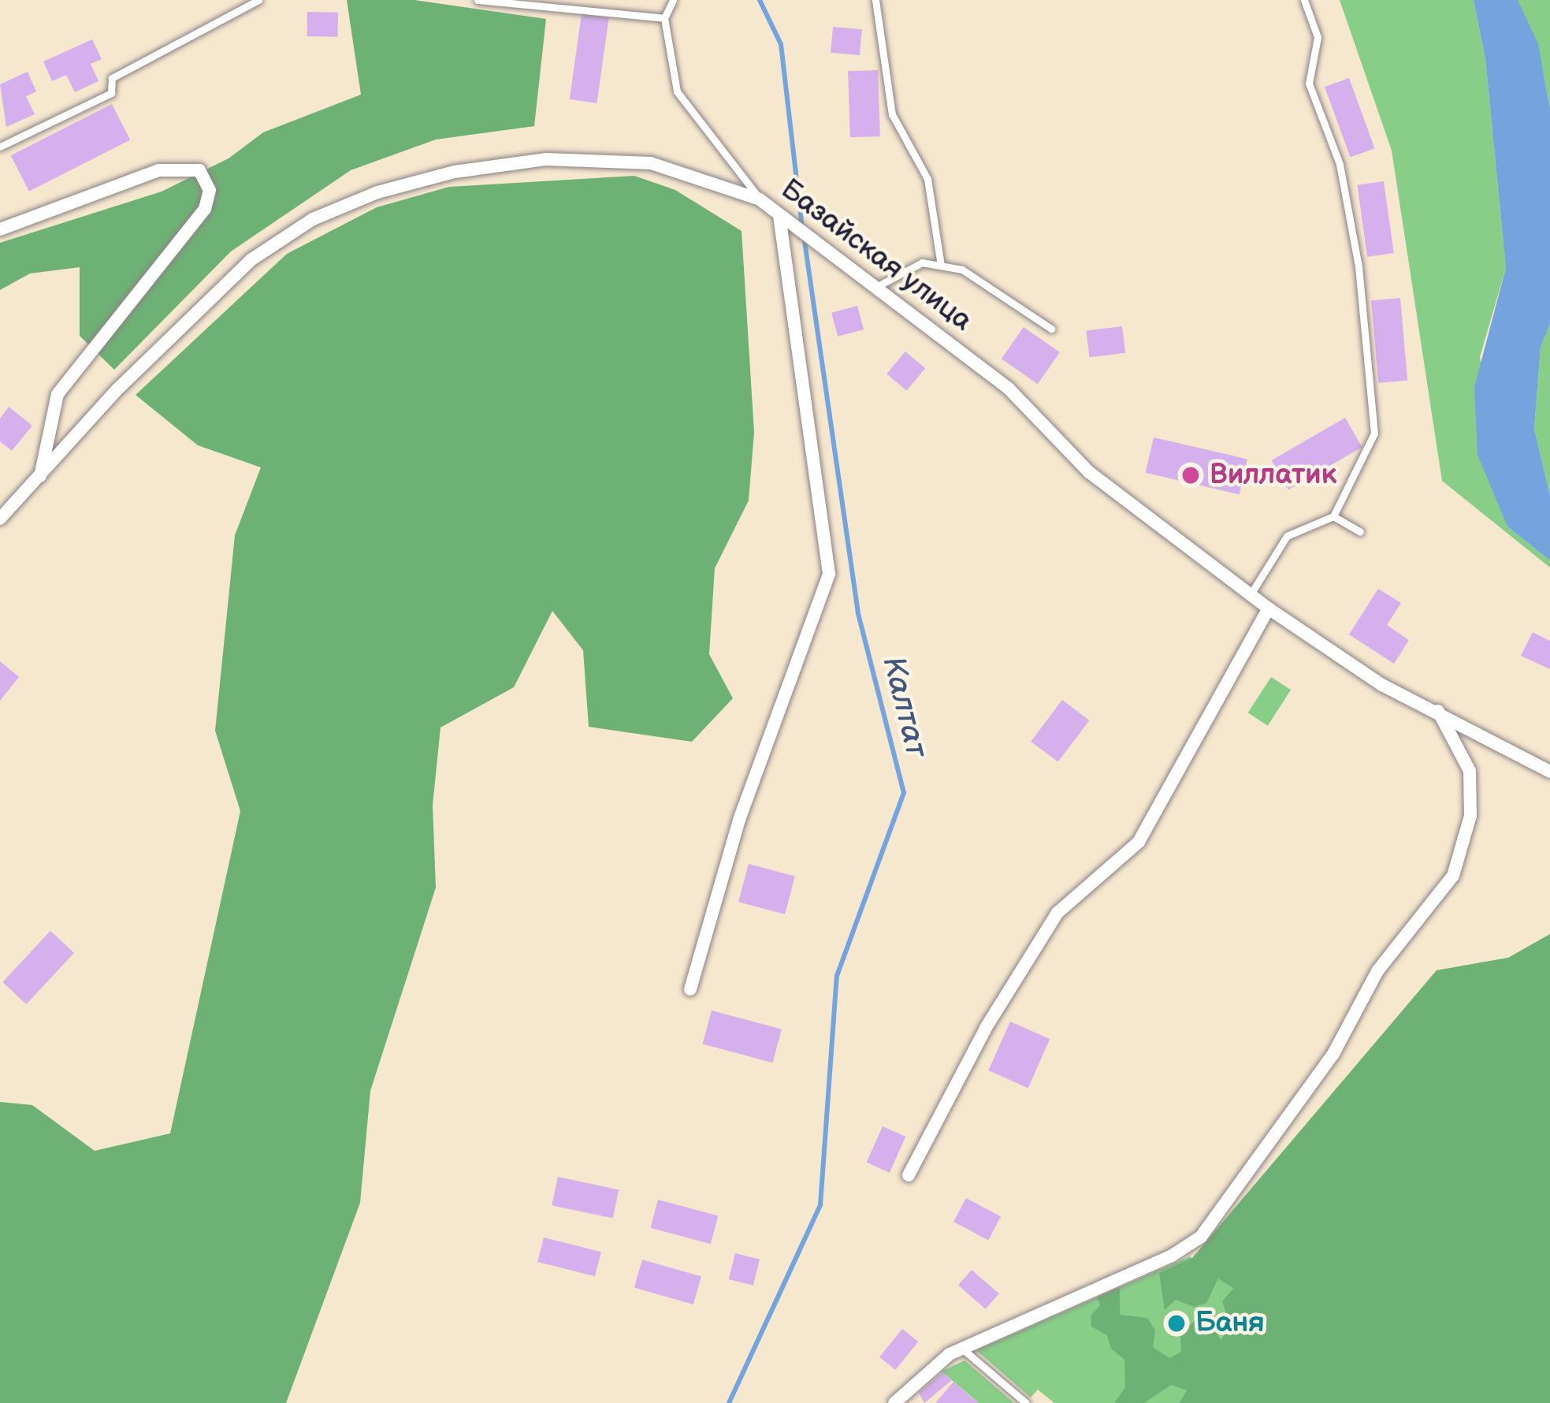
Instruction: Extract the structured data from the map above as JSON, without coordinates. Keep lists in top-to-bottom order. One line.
{"streets":{"street":["Базайская улица"]},"water":["Калтат"],"places":["Виллатик","Баня"]}
